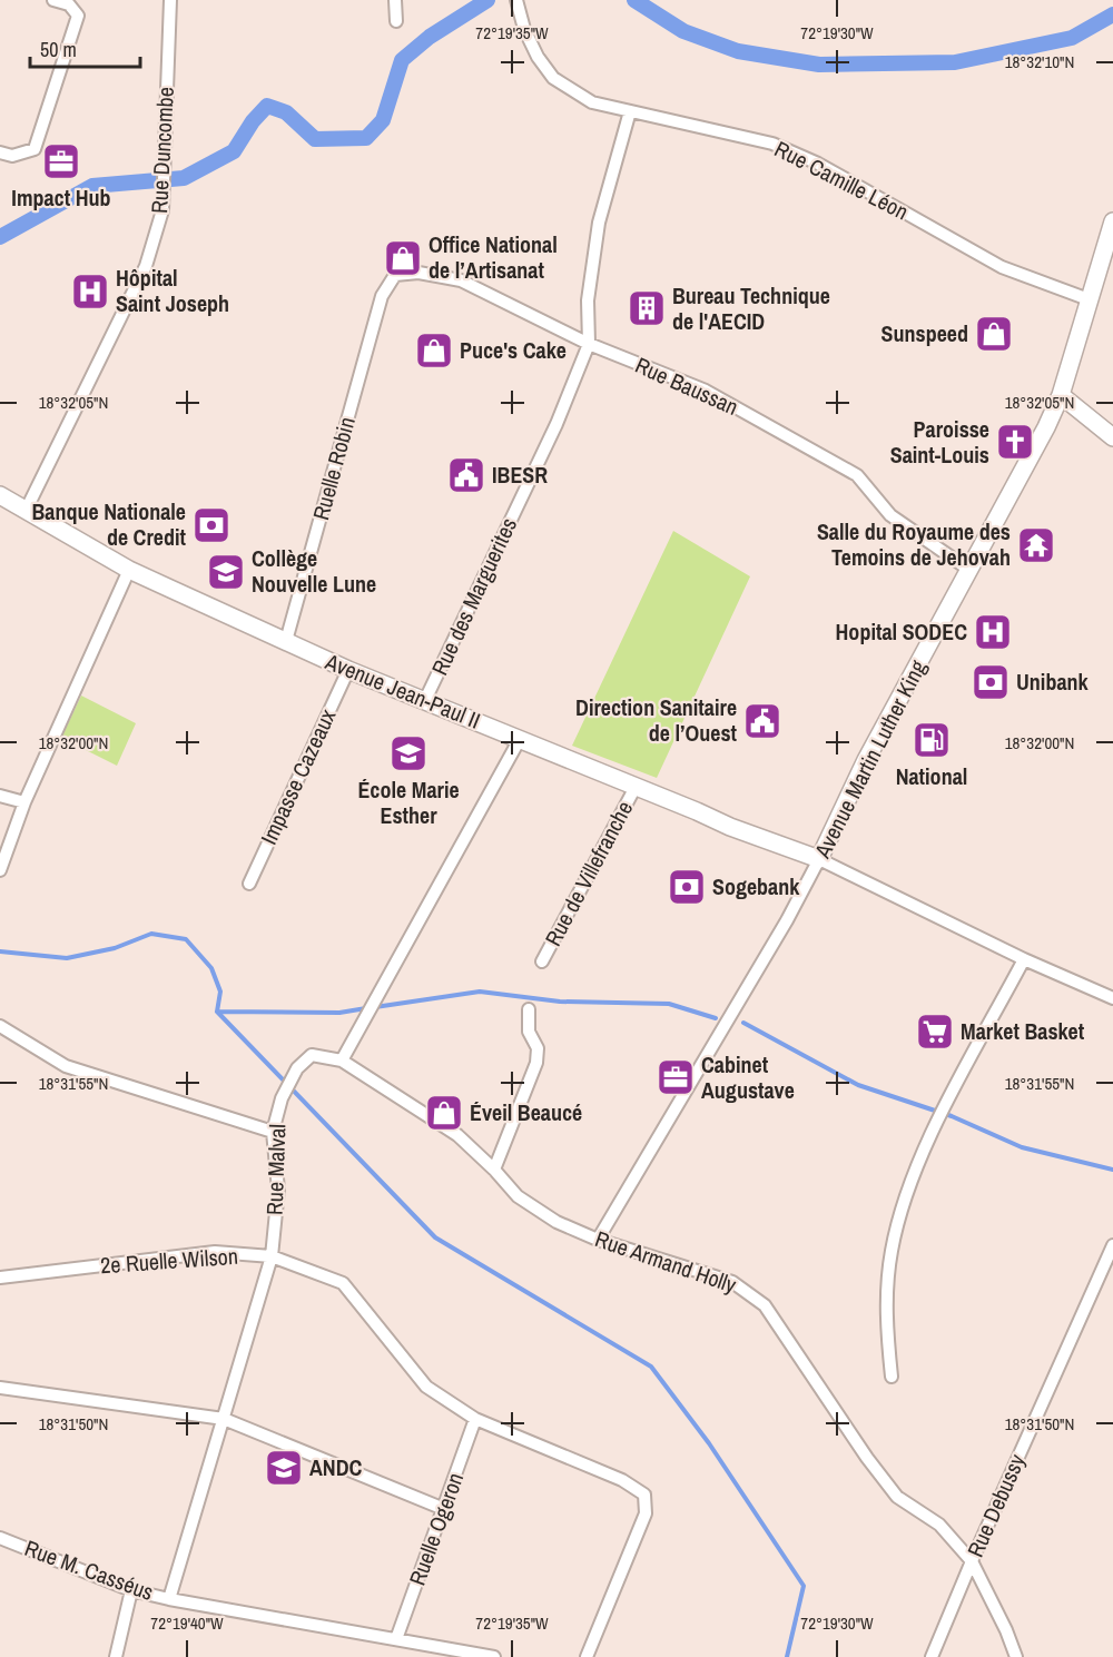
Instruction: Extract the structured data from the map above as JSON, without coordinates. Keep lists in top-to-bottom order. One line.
{"streets":{"street":["Rue Duncombe","Rue Camille Léon","Rue Baussan","Ruelle Robin","Rue des Marguerites","Avenue Jean-Paul II","Avenue Martin Luther King","Impasse Cazeaux","Rue de Villefranche","Rue Malval","2e Ruelle Wilson","Rue Armand Holly","Rue Debussy","Ruelle Ogeron","Rue M. Casséus"]},"crossings":[["Rue Duncombe","Avenue Jean-Paul II"],["Rue Camille Léon","Rue des Marguerites"],["Rue Camille Léon","Avenue Martin Luther King"],["Rue Baussan","Ruelle Robin"],["Rue Baussan","Rue des Marguerites"],["Rue Baussan","Avenue Martin Luther King"],["Ruelle Robin","Avenue Jean-Paul II"],["Rue des Marguerites","Avenue Jean-Paul II"],["Avenue Jean-Paul II","Avenue Martin Luther King"],["Avenue Jean-Paul II","Impasse Cazeaux"],["Avenue Jean-Paul II","Rue de Villefranche"],["Avenue Martin Luther King","Rue Armand Holly"],["Rue Malval","2e Ruelle Wilson"],["Rue Malval","Rue Armand Holly"],["Rue Malval","Rue M. Casséus"],["2e Ruelle Wilson","Ruelle Ogeron"],["Rue Armand Holly","Rue Debussy"],["Ruelle Ogeron","Rue M. Casséus"]],"places":{"office":["Impact Hub","Cabinet Augustave"],"shop":["Office National de l’Artisanat","Sunspeed","Puce's Cake","Éveil Beaucé"],"hospital":["Hôpital Saint Joseph","Hopital SODEC"],"building":["Bureau Technique de l'AECID"],"church":["Paroisse Saint-Louis"],"public building":["IBESR","Direction Sanitaire de l’Ouest"],"bank":["Banque Nationale de Credit","Unibank","Sogebank"],"temple":["Salle du Royaume des Temoins de Jehovah"],"school or university":["Collège Nouvelle Lune","École Marie Esther","ANDC"],"fuel station":["National"],"supermarket":["Market Basket"]},"scale_bar":"50 m","coordinates":["72°19'35\"W","72°19'30\"W","18°32'10\"N","18°32'05\"N","18°32'00\"N","18°31'55\"N","18°31'50\"N","72°19'40\"W"]}
